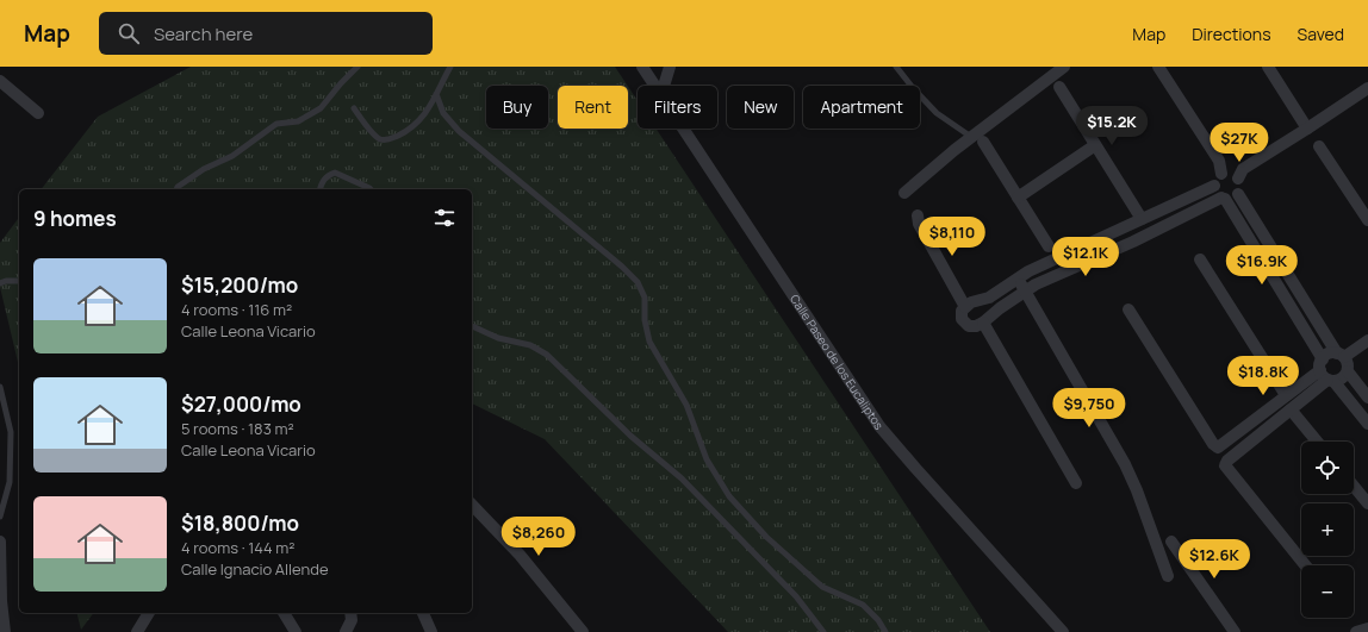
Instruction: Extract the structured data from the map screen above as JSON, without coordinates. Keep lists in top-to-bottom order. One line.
{"streets":{"street":["Calle Paseo de los Eucaliptos"]},"page":{"header":"Map","search":"Search here","nav":["Map","Directions","Saved"],"chip":["Buy","Rent","Filters","New","Apartment"],"price":["$15.2K","$27K","$8,110","$12.1K","$16.9K","$18.8K","$9,750","$8,260","$12.6K"],"heading":"9 homes","list":[{"name":"$15,200/mo","note":"4 rooms · 116 m² · Calle Leona Vicario"},{"name":"$27,000/mo","note":"5 rooms · 183 m² · Calle Leona Vicario"},{"name":"$18,800/mo","note":"4 rooms · 144 m² · Calle Ignacio Allende"}],"map_buttons":["+","−"]}}
